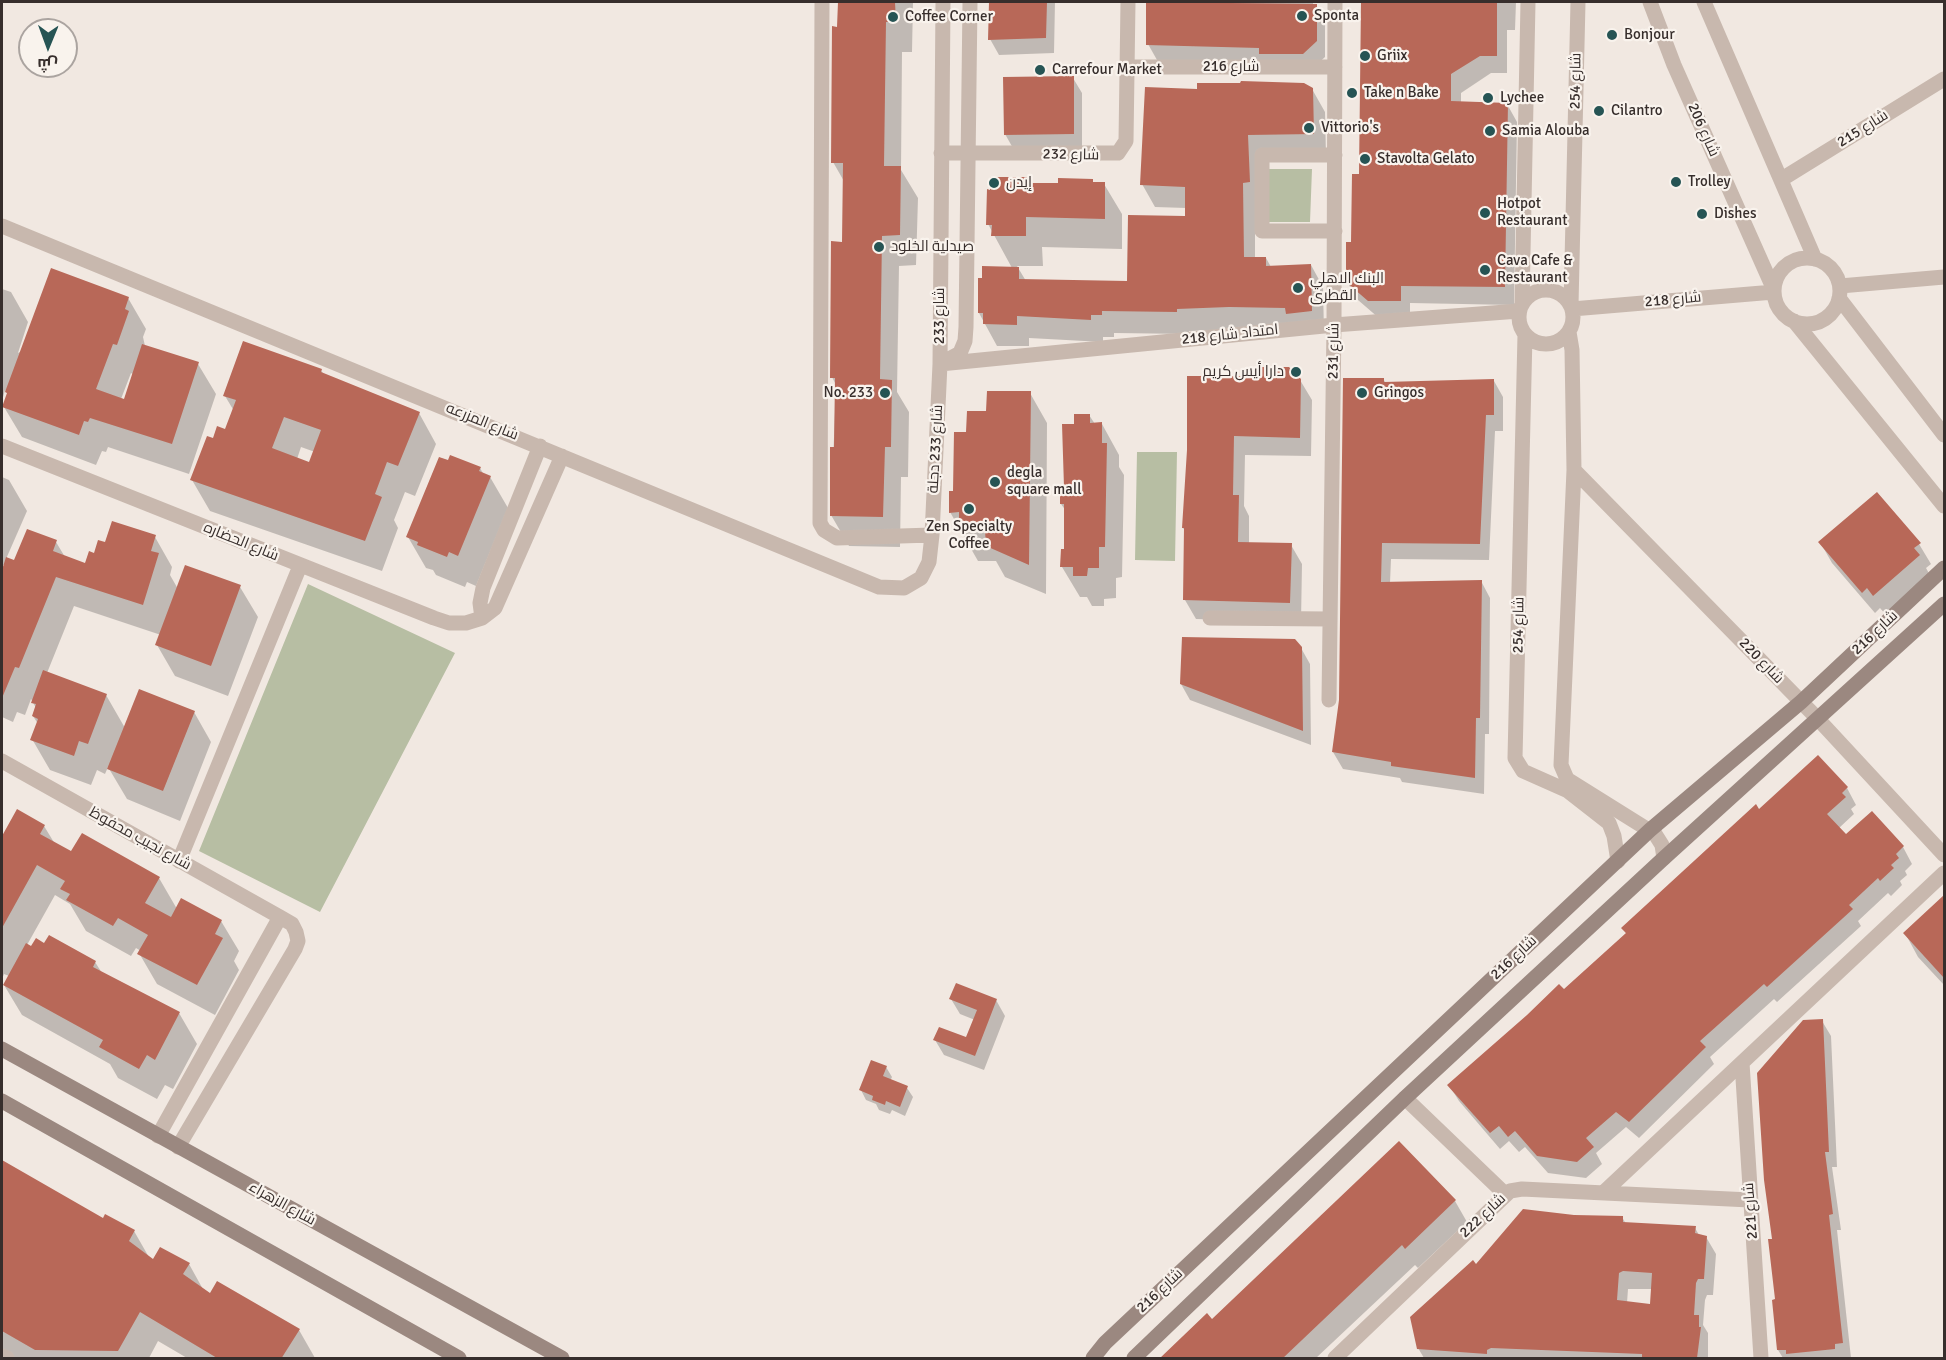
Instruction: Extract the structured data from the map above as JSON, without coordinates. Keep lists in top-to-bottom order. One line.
{"streets":{"main road":["شارع 216","شارع الزهراء"],"street":["شارع 254","شارع 215","شارع 206","شارع 232","شارع 218","شارع 233","امتداد شارع 218","شارع 231","شارع المزرعه","شارع 233 دجلة","شارع الحضاره","شارع 220","شارع نجيب محفوظ","شارع 221","شارع 222"]},"crossings":[["شارع 216","شارع 254"],["شارع 216","شارع 232"],["شارع 216","شارع 231"],["شارع 216","شارع 220"],["شارع 254","شارع 218"],["شارع 254","امتداد شارع 218"],["شارع 206","شارع 218"],["شارع 232","شارع 233"],["شارع 218","امتداد شارع 218"],["شارع 233","امتداد شارع 218"],["شارع 233","شارع 233 دجلة"],["امتداد شارع 218","شارع 231"],["امتداد شارع 218","شارع 233 دجلة"],["شارع المزرعه","شارع 233 دجلة"],["شارع نجيب محفوظ","شارع الزهراء"],["شارع 221","شارع 222"]],"places":["Sponta","Coffee Corner","Bonjour","Griix","Carrefour Market","Take n Bake","Lychee","Cilantro","Vittorio's","Samia Alouba","Stavolta Gelato","Trolley","إيدن","Hotpot Restaurant","Dishes","صيدلية الخلود","Cava Cafe & Restaurant","البنك الاهلي القطرى","دارا أيس كريم","No. 233","Gringos","degla square mall","Zen Specialty Coffee"],"north":"bottom"}
